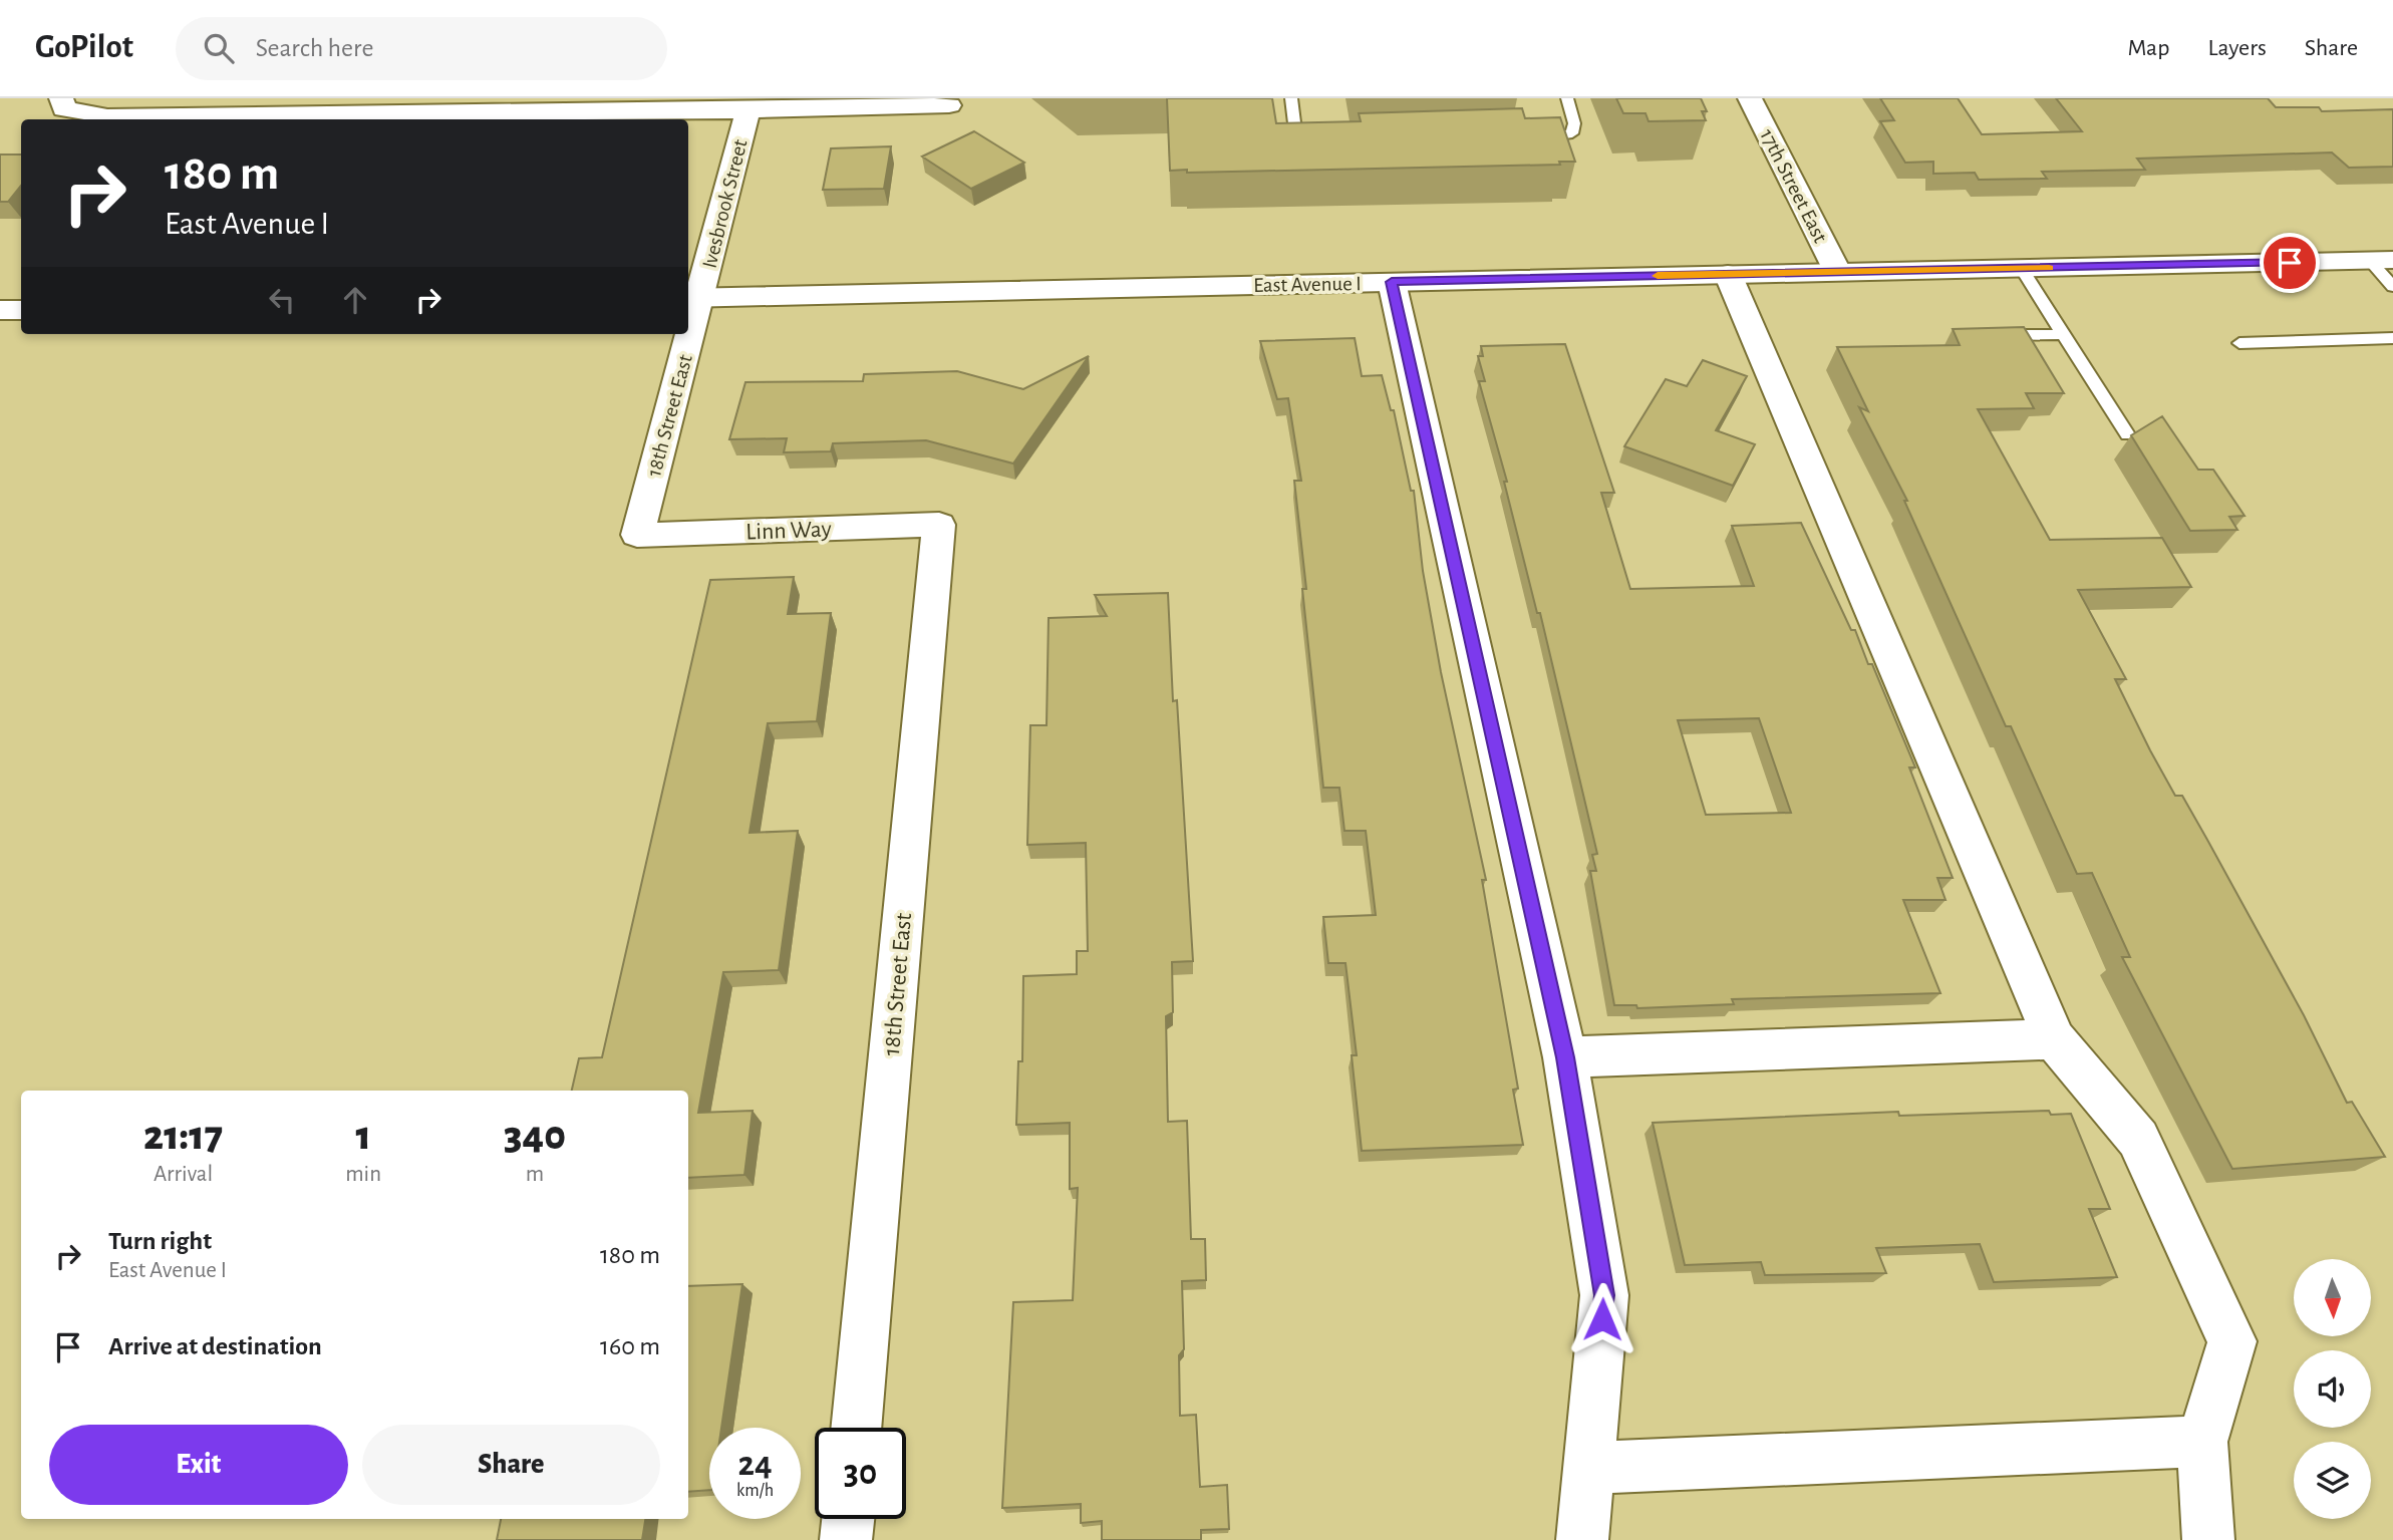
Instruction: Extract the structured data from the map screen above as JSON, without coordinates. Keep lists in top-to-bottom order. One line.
{"streets":{"street":["17th Street East","Ivesbrook Street","East Avenue I","18th Street East","Linn Way"]},"crossings":[["17th Street East","East Avenue I"],["Ivesbrook Street","East Avenue I"],["Ivesbrook Street","18th Street East"],["East Avenue I","18th Street East"],["18th Street East","Linn Way"]],"north":"bottom","page":{"header":"GoPilot","search":"Search here","nav":["Map","Layers","Share"],"turn":["180 m","East Avenue I"],"eta":["21:17","Arrival","1","min","340","m"],"list":[{"name":"Turn right","note":"East Avenue I","value":"180 m"},{"name":"Arrive at destination","value":"160 m"}],"buttons":["Exit","Share"],"speed":"24 km/h","limit":"30"}}
